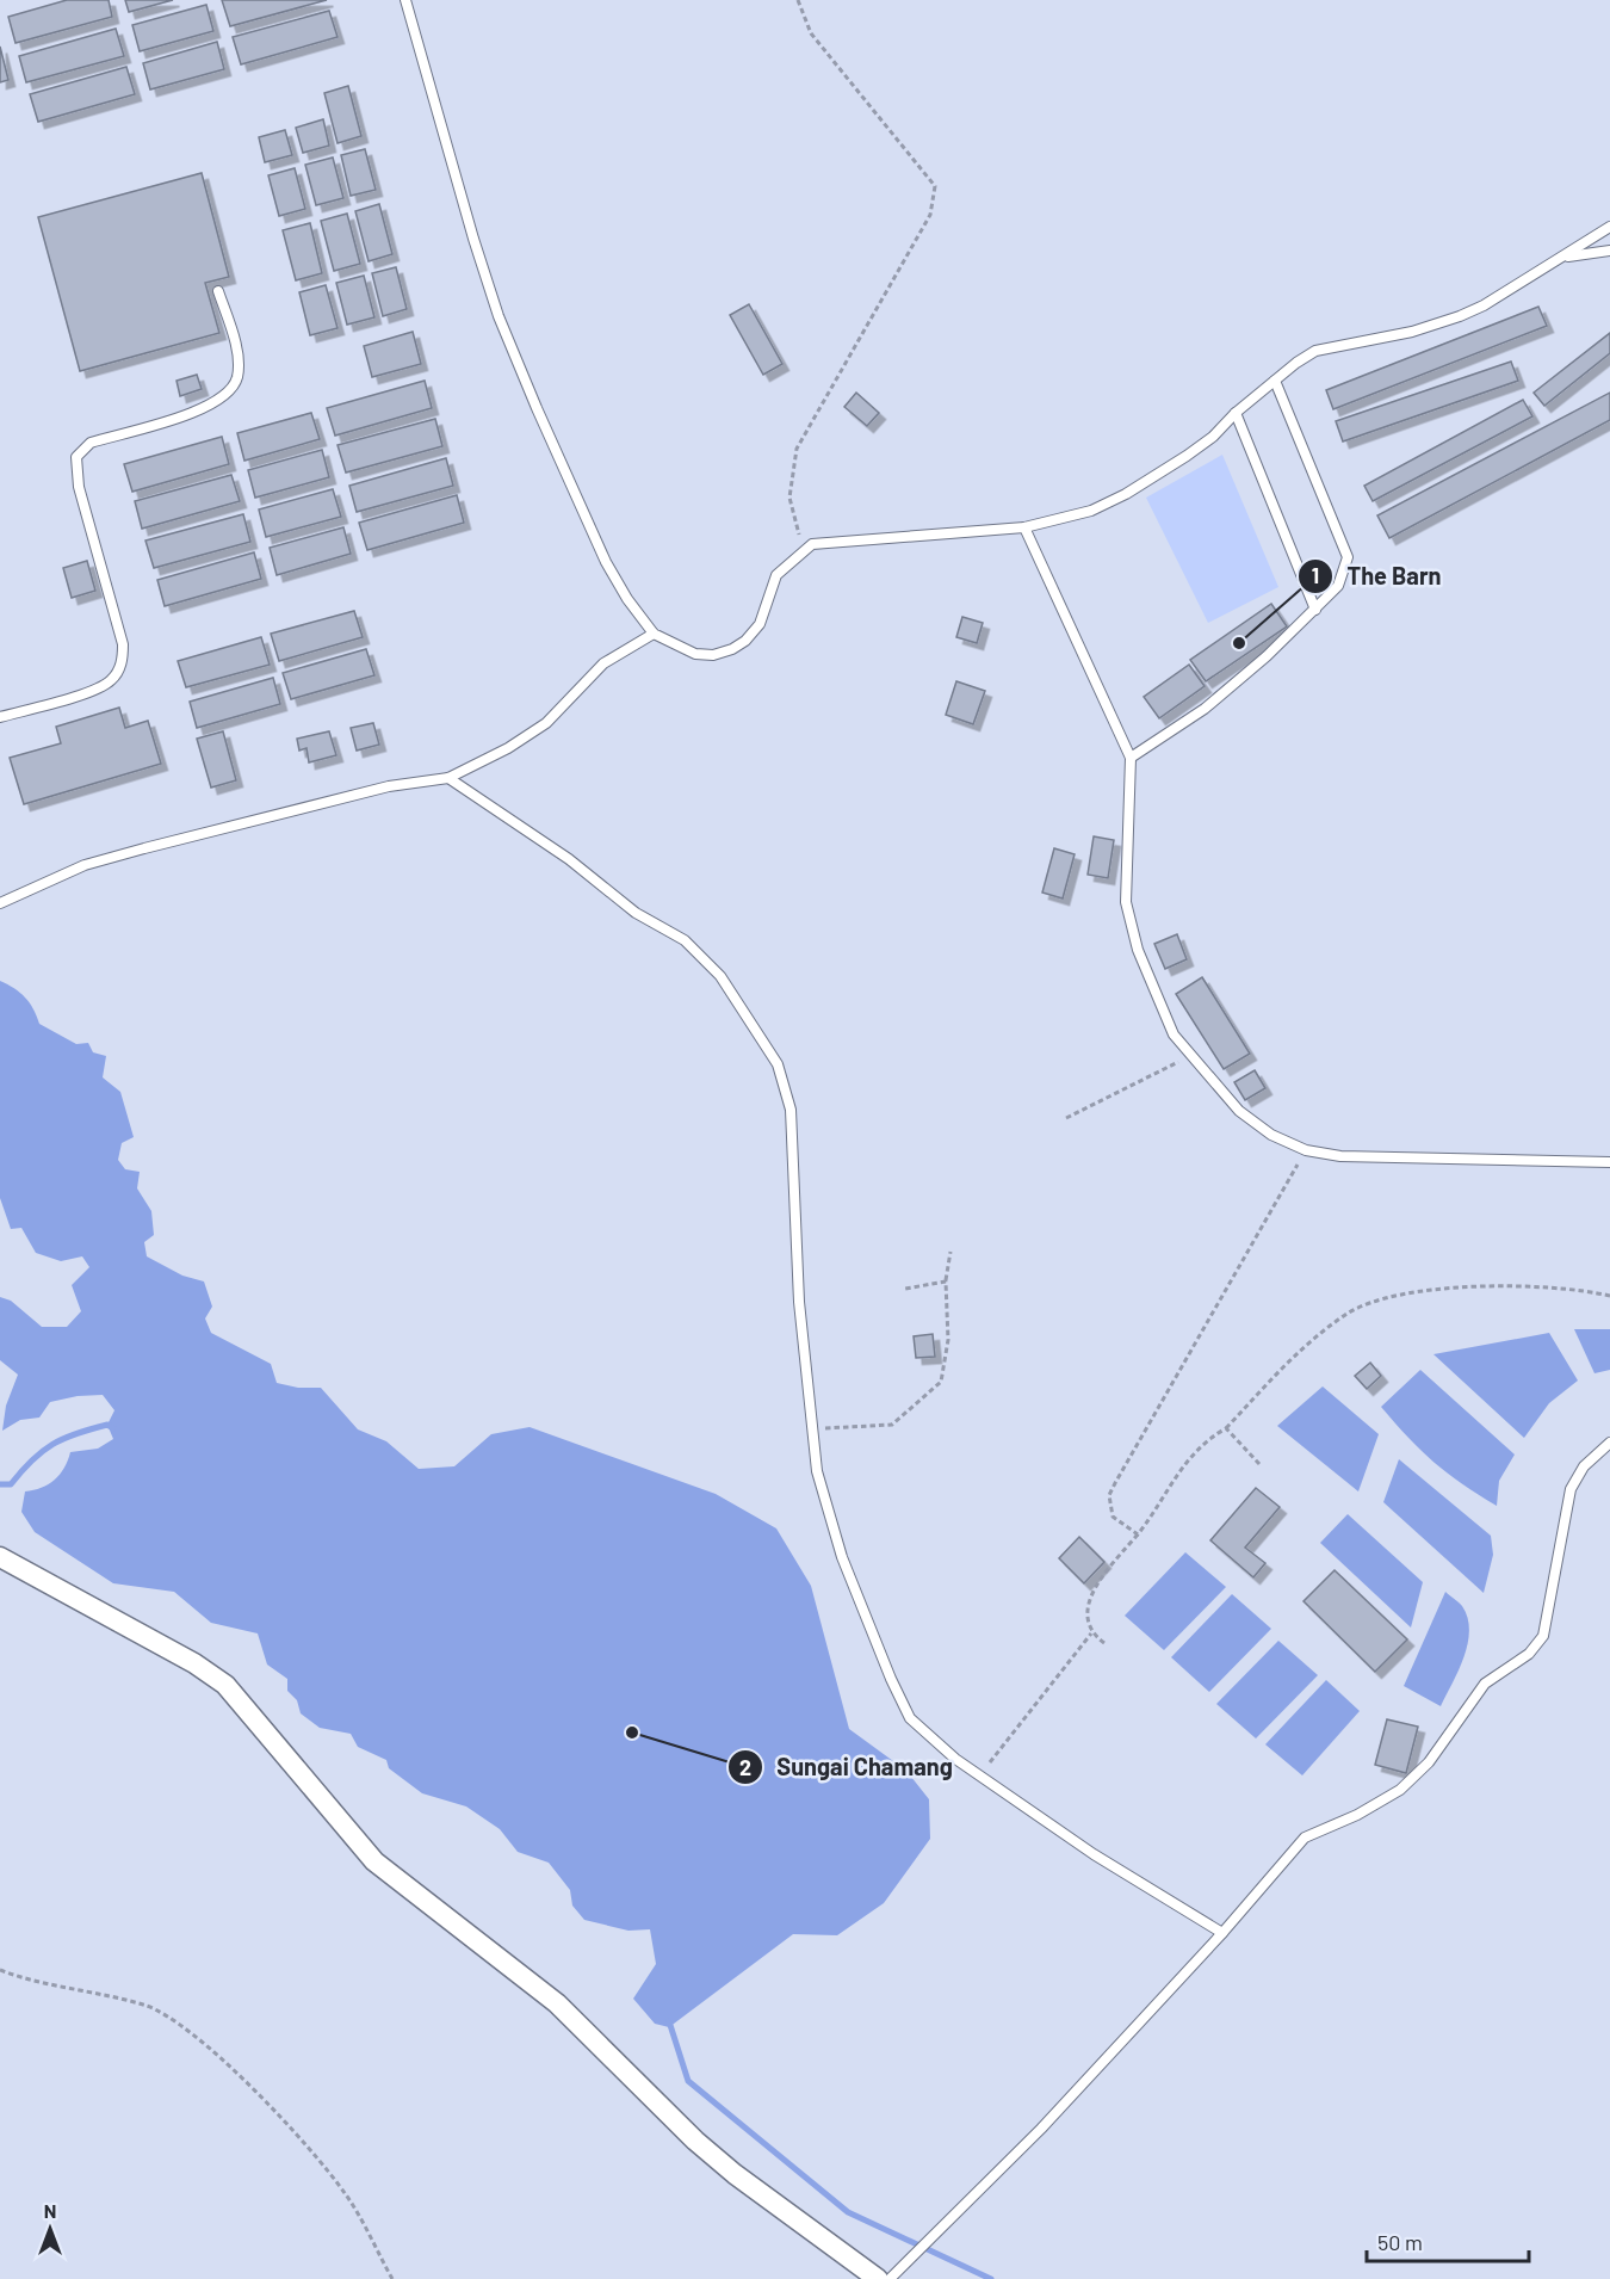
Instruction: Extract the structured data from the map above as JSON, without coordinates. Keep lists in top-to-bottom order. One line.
{"places":["The Barn","Sungai Chamang"],"scale_bar":"50 m","north":"top"}
